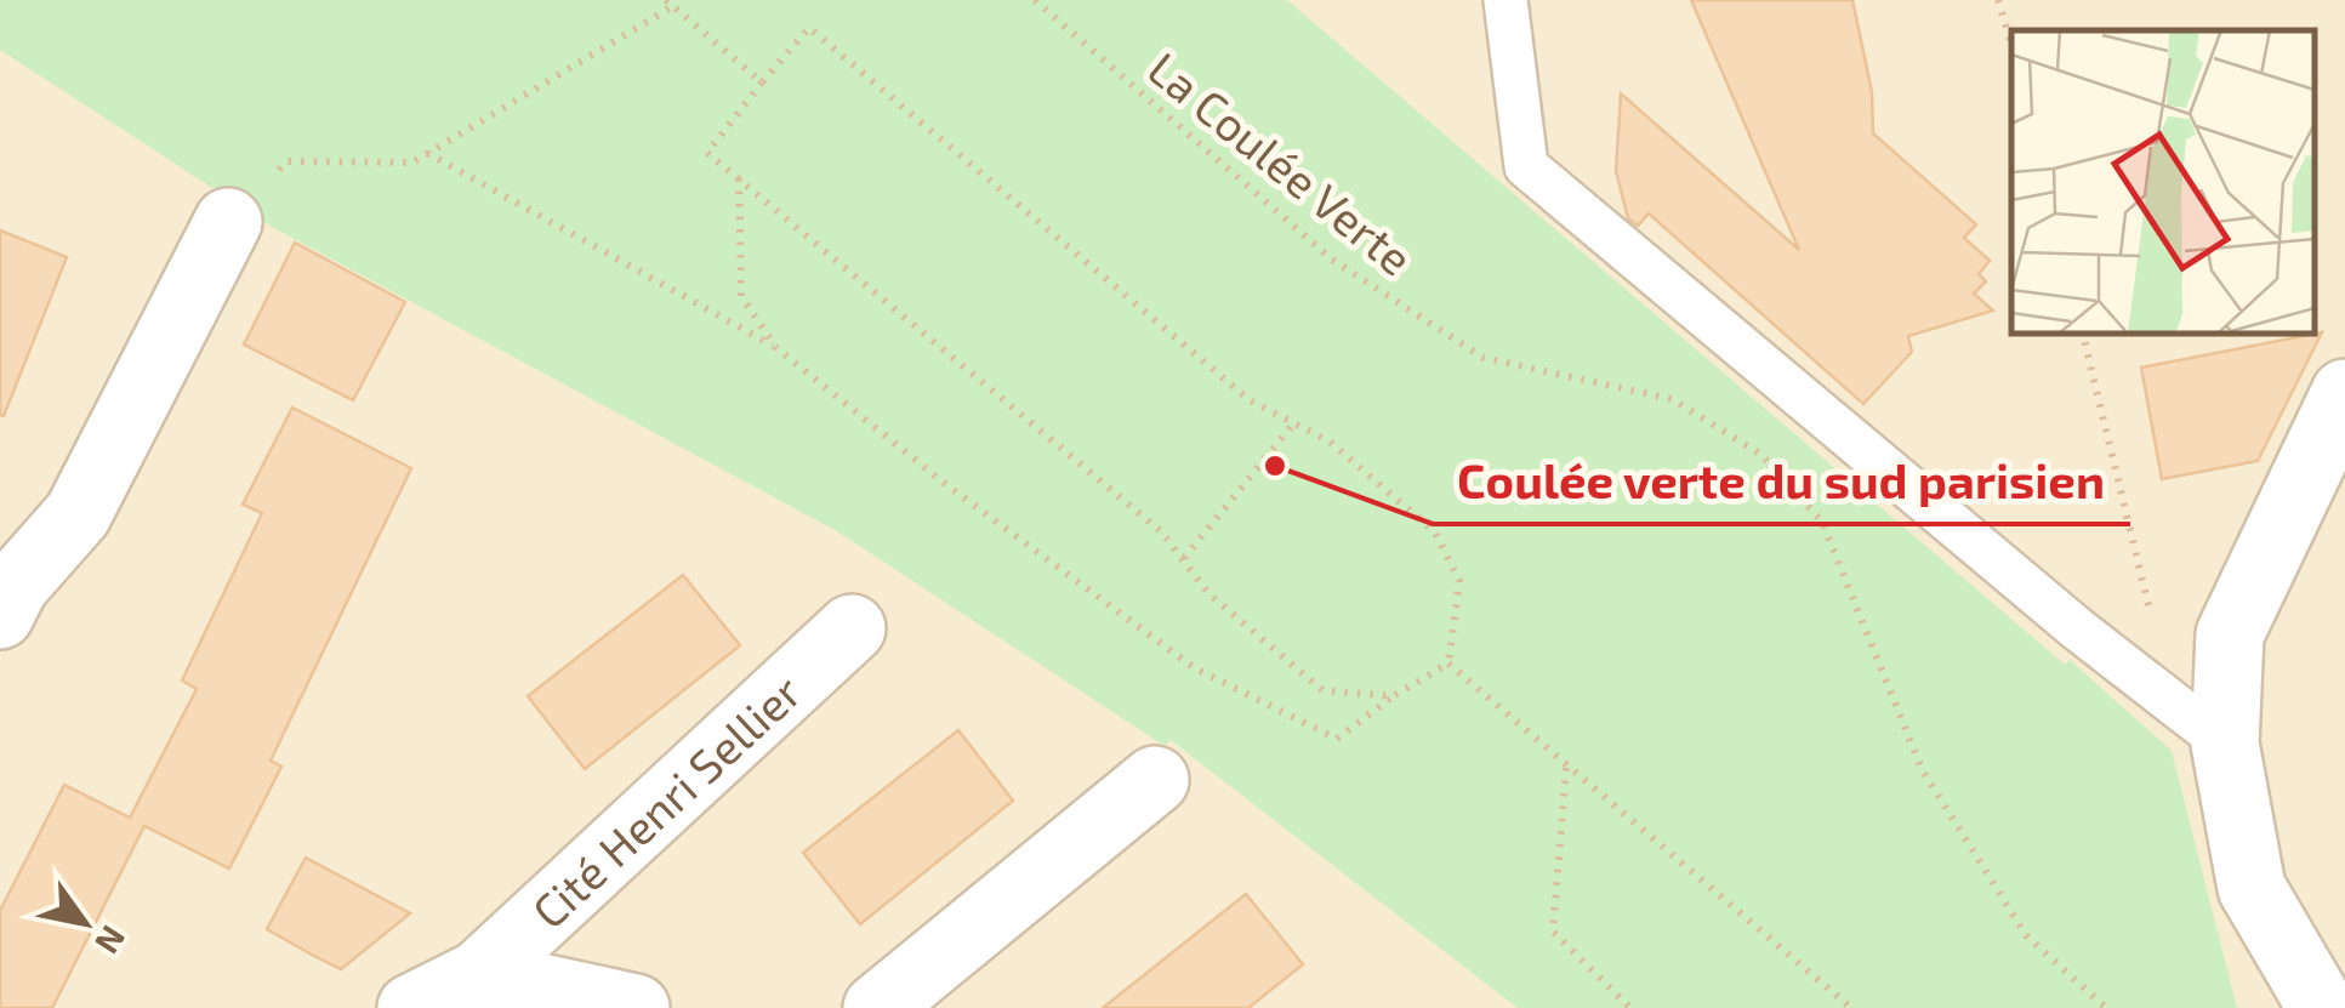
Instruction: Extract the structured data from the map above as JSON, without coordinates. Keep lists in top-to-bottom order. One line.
{"streets":{"street":["Cité Henri Sellier"],"path":["La Coulée Verte"]},"places":["Coulée verte du sud parisien"],"north":"bottom right"}
